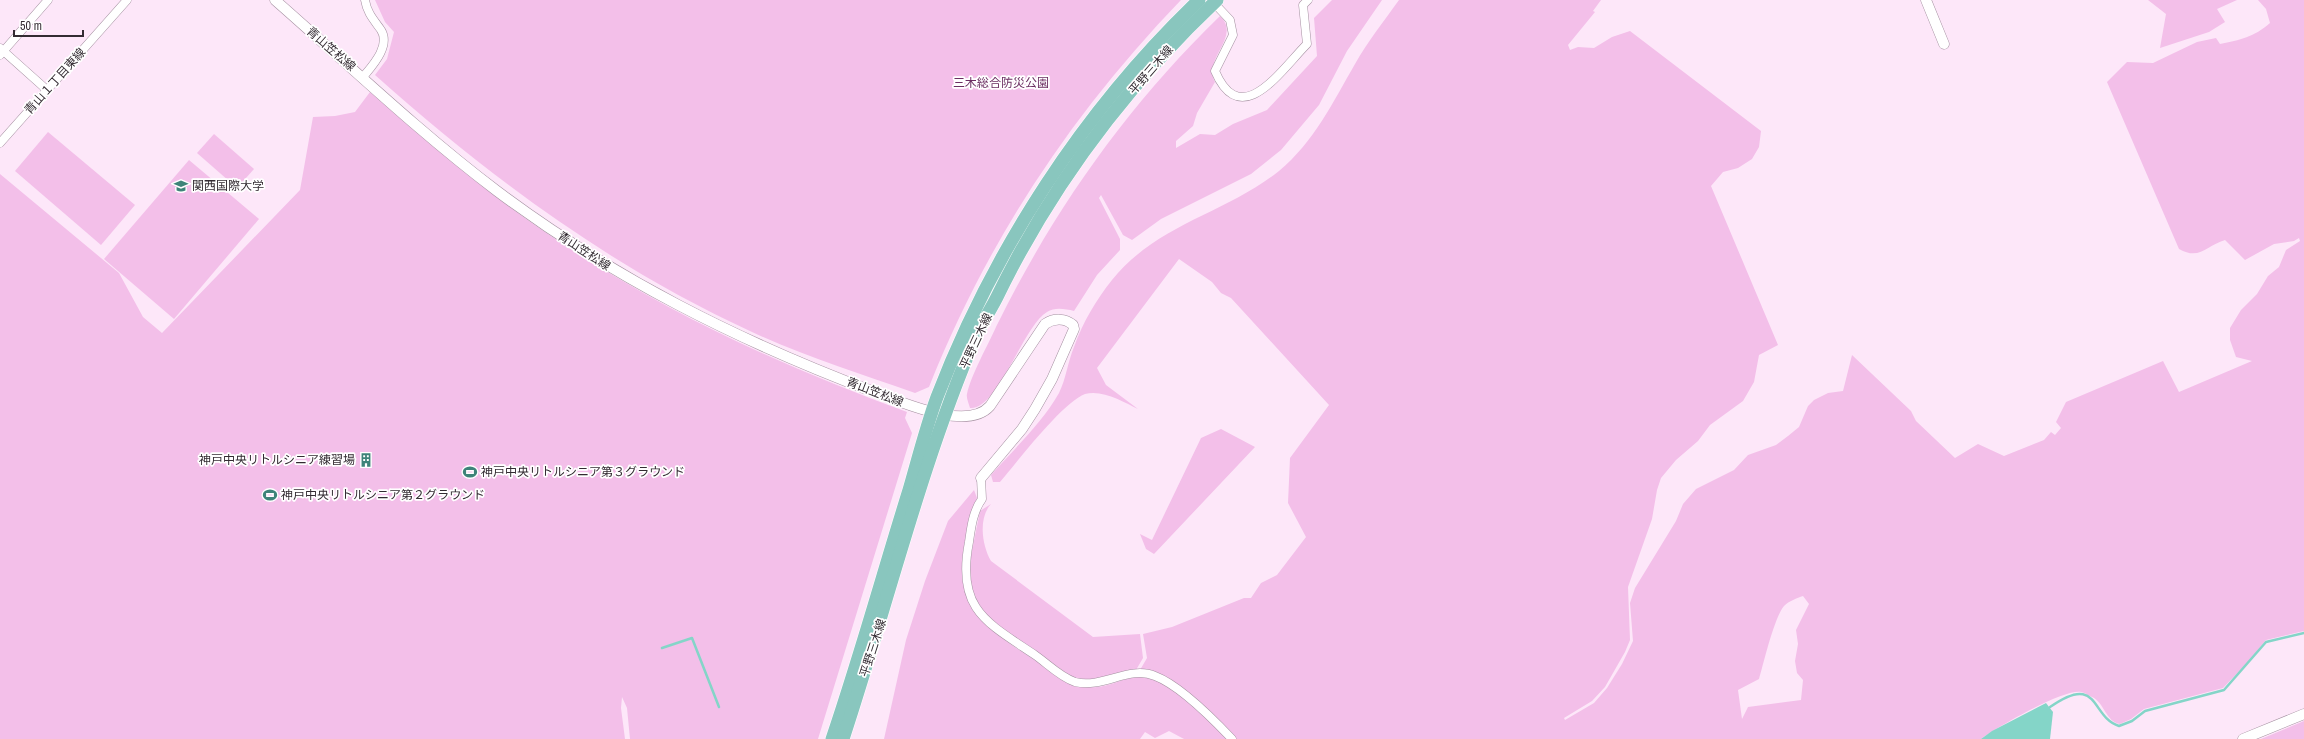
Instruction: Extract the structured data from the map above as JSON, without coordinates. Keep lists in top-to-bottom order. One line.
{"streets":{"main road":["平野三木線"],"street":["青山笠松線","青山１丁目東線"]},"crossings":[["青山笠松線","平野三木線"]],"parks":["三木総合防災公園"],"places":{"school or university":["関西国際大学"],"building":["神戸中央リトルシニア練習場"],"sports":["神戸中央リトルシニア第３グラウンド","神戸中央リトルシニア第２グラウンド"]},"scale_bar":"50 m"}
